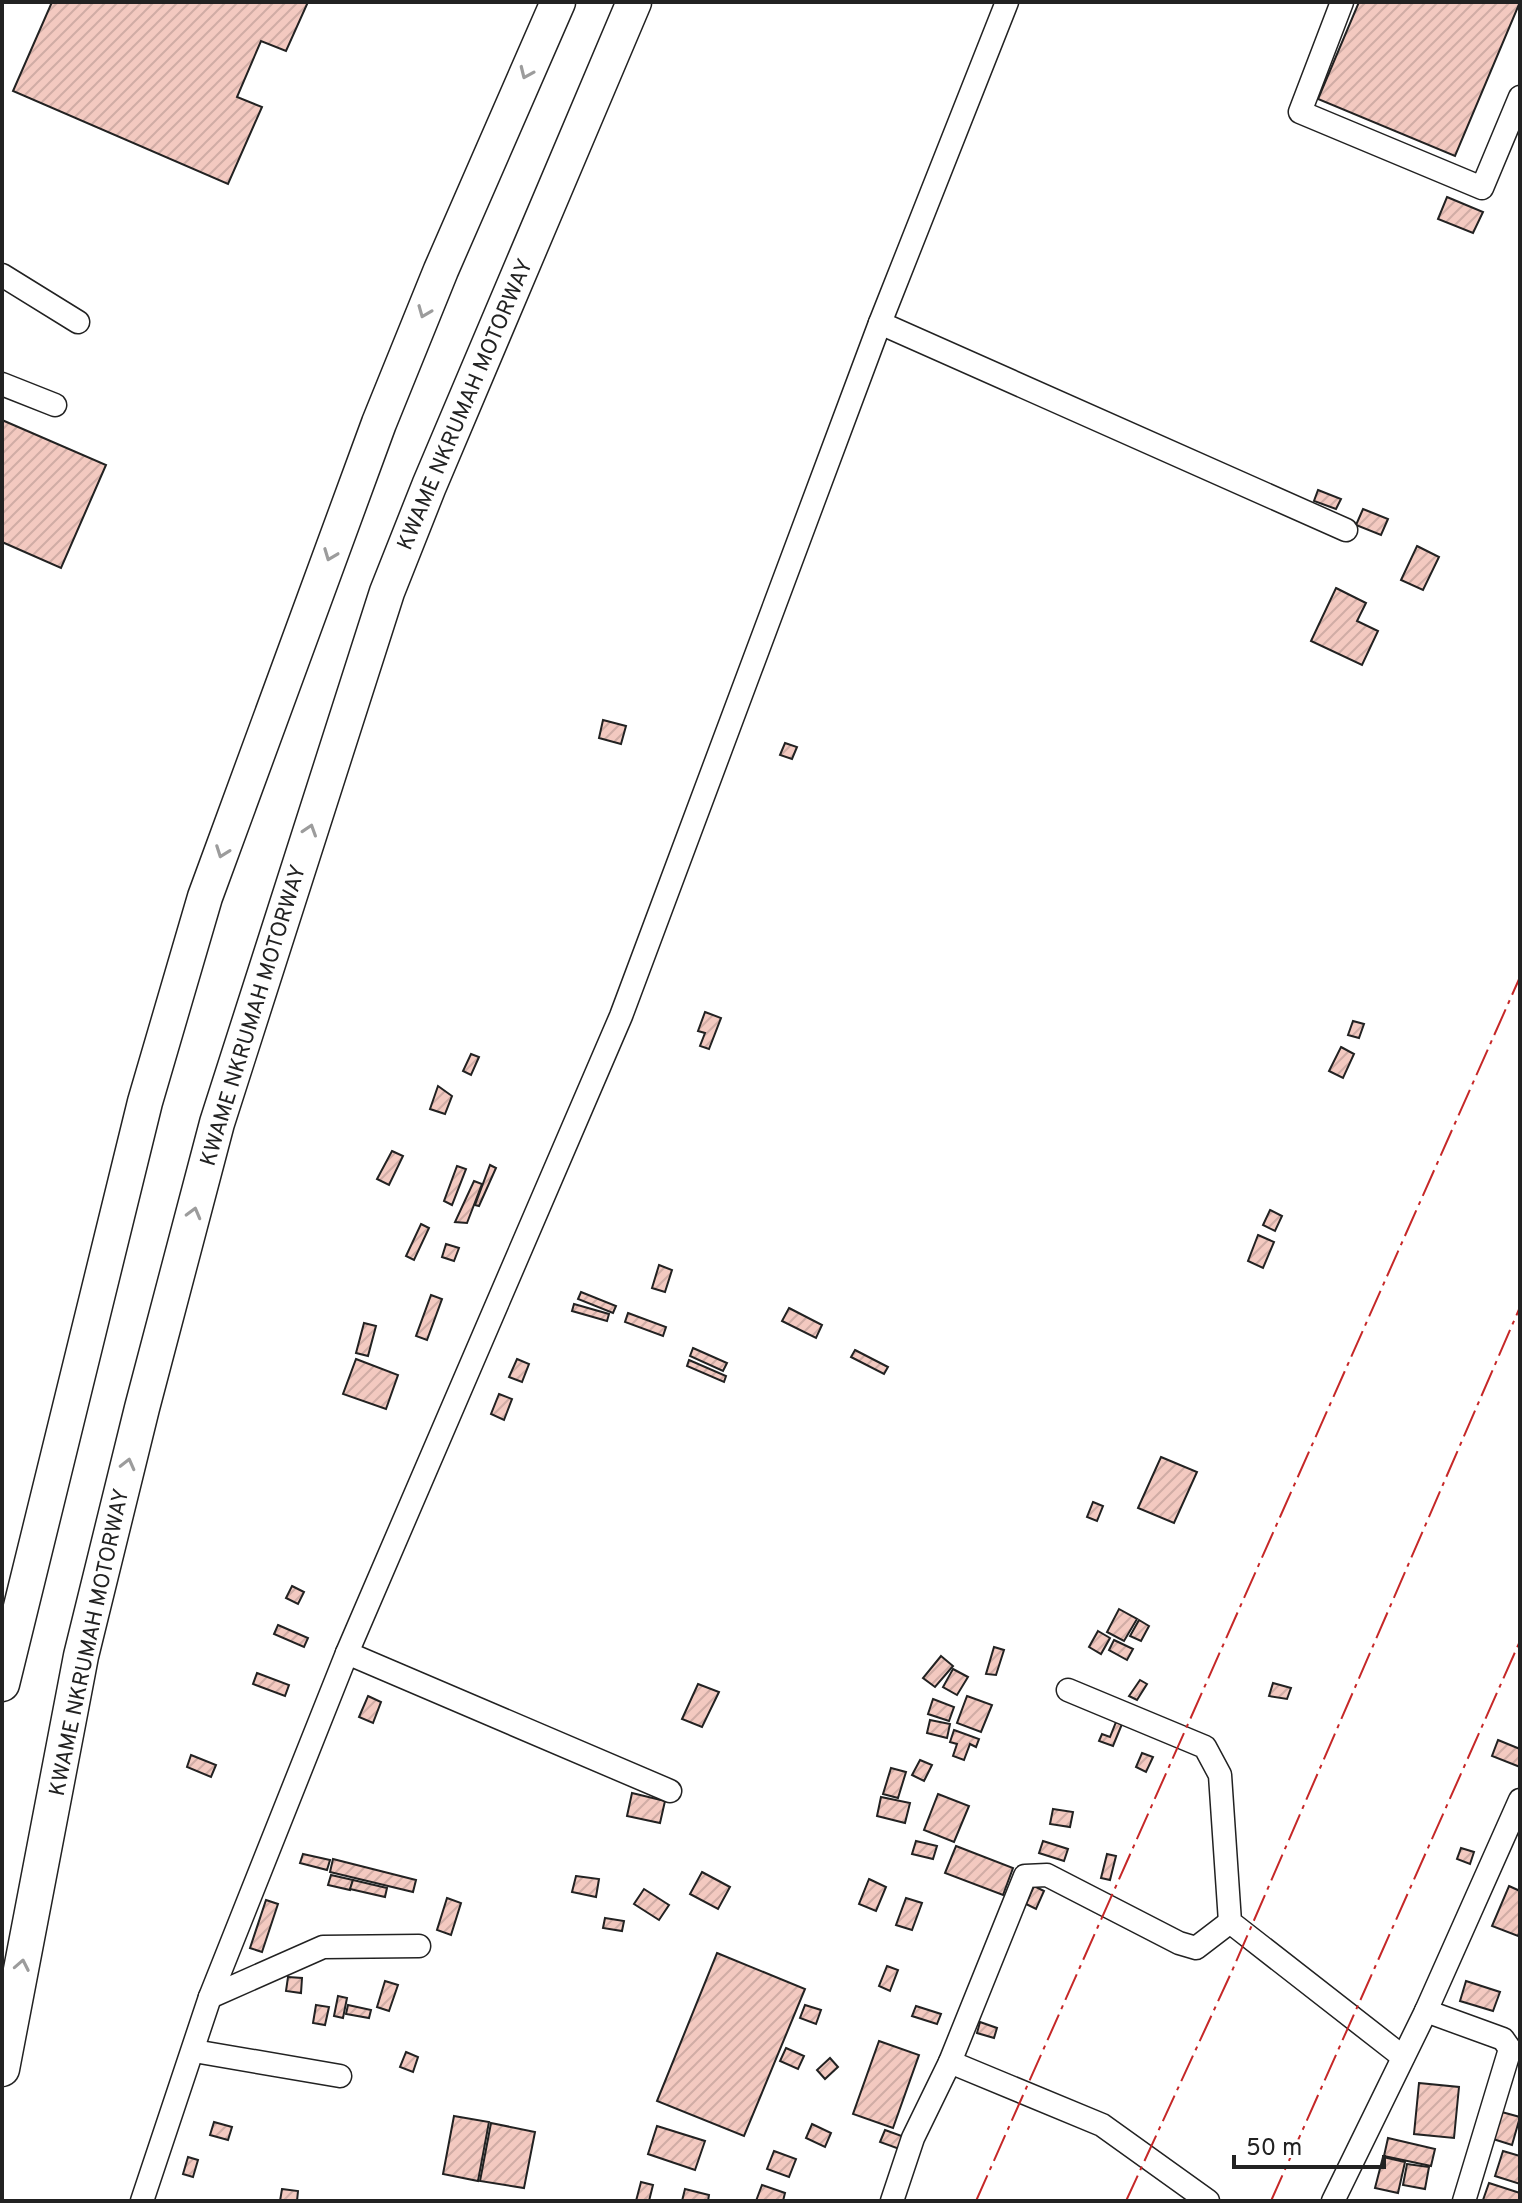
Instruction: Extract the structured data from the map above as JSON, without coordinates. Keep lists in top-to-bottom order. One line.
{"streets":{"highway":["KWAME NKRUMAH MOTORWAY"]},"scale_bar":"50 m"}
